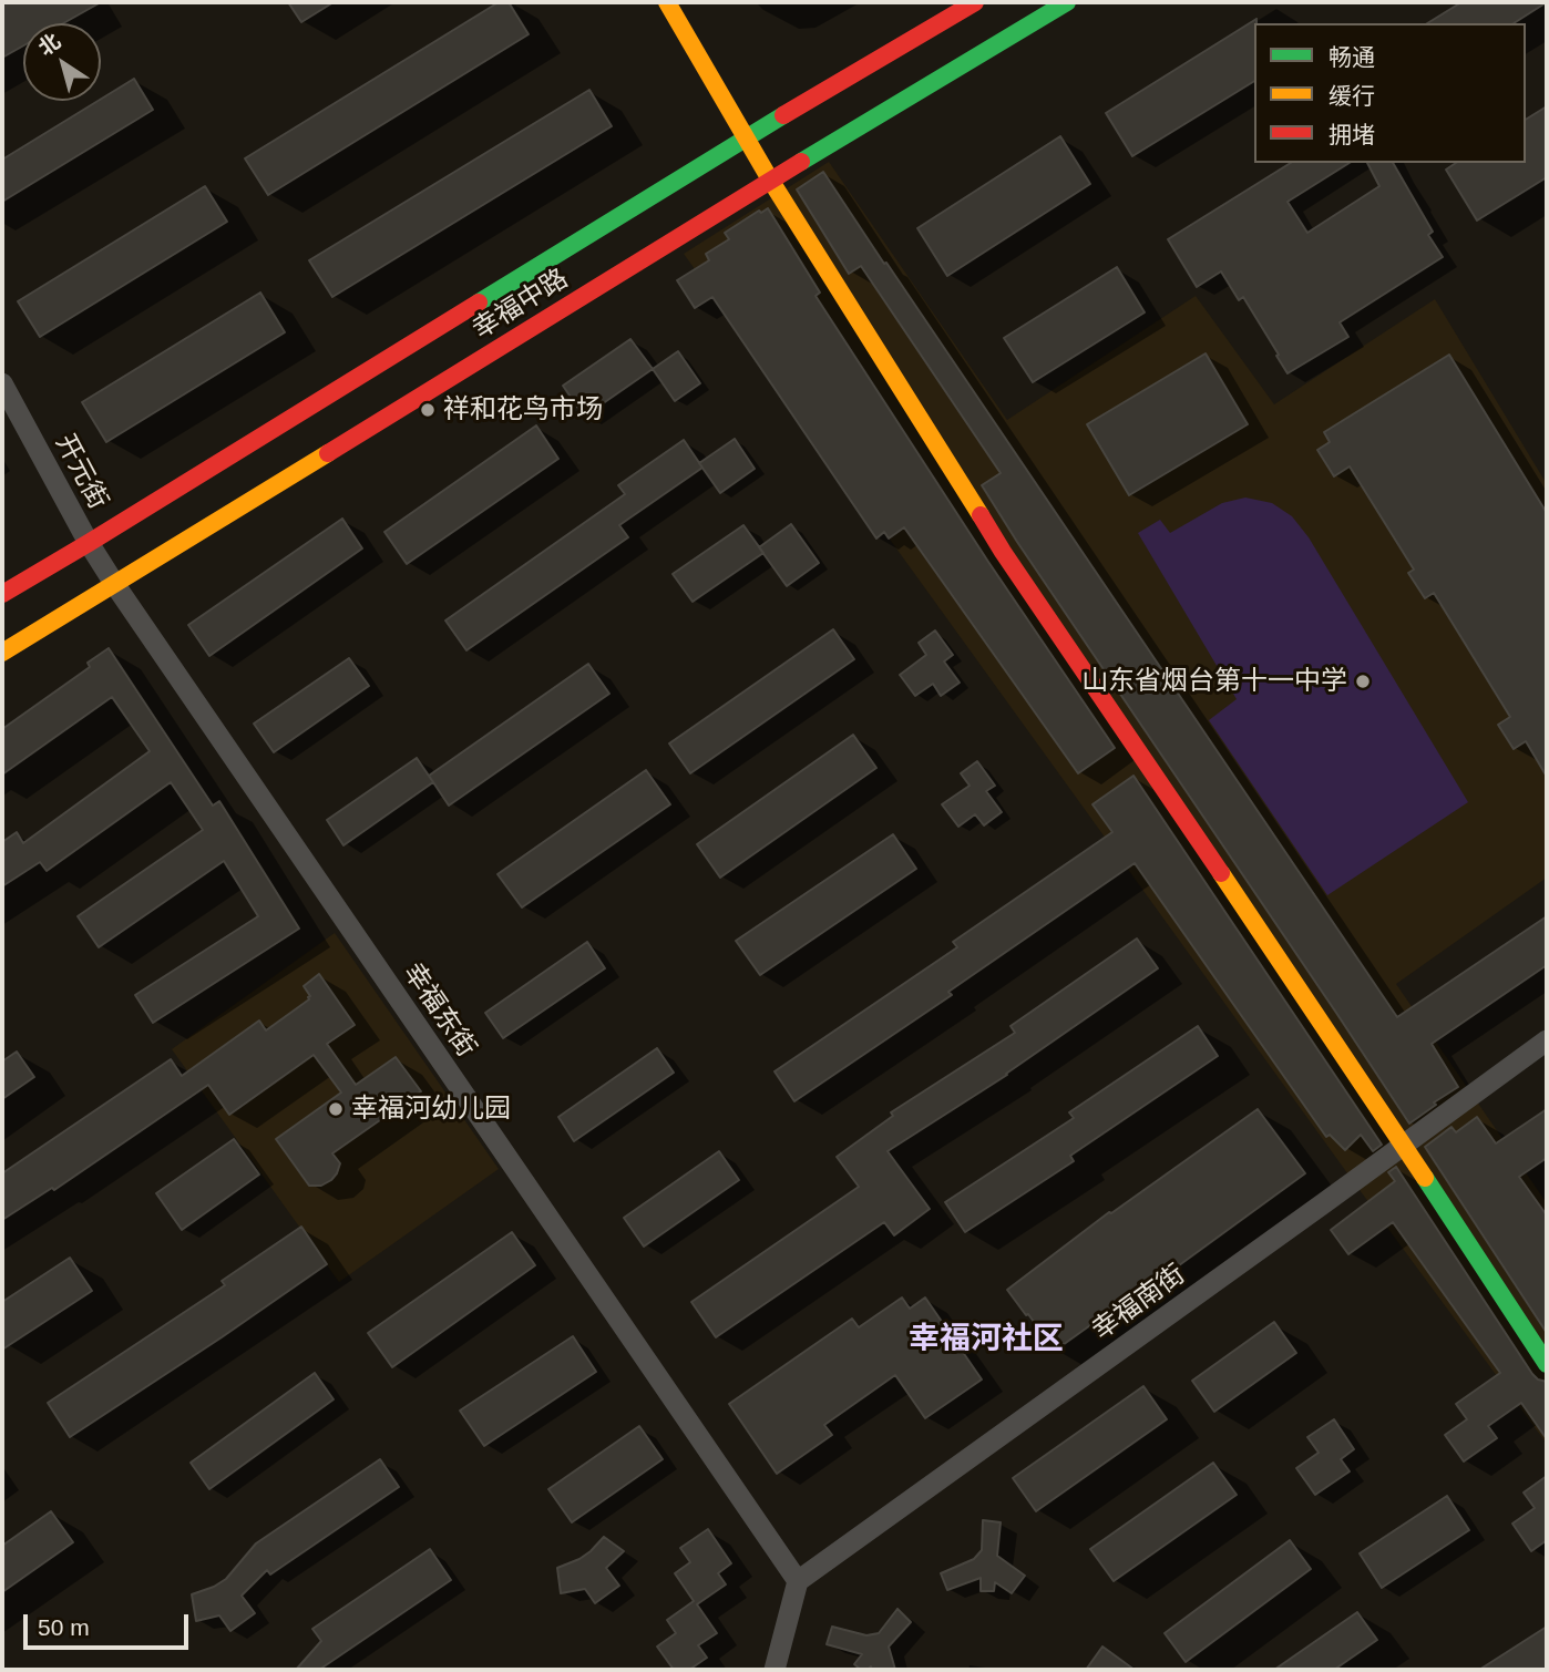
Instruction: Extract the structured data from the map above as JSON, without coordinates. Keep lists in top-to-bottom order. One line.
{"streets":{"main road":["幸福中路"],"street":["开元街","幸福东街","幸福南街"]},"crossings":[["幸福中路","开元街"],["幸福中路","幸福东街"],["开元街","幸福东街"],["幸福东街","幸福南街"]],"districts":["幸福河社区"],"places":["祥和花鸟市场","山东省烟台第十一中学","幸福河幼儿园"],"legend":["畅通","缓行","拥堵"],"scale_bar":"50 m","north":"top left"}
